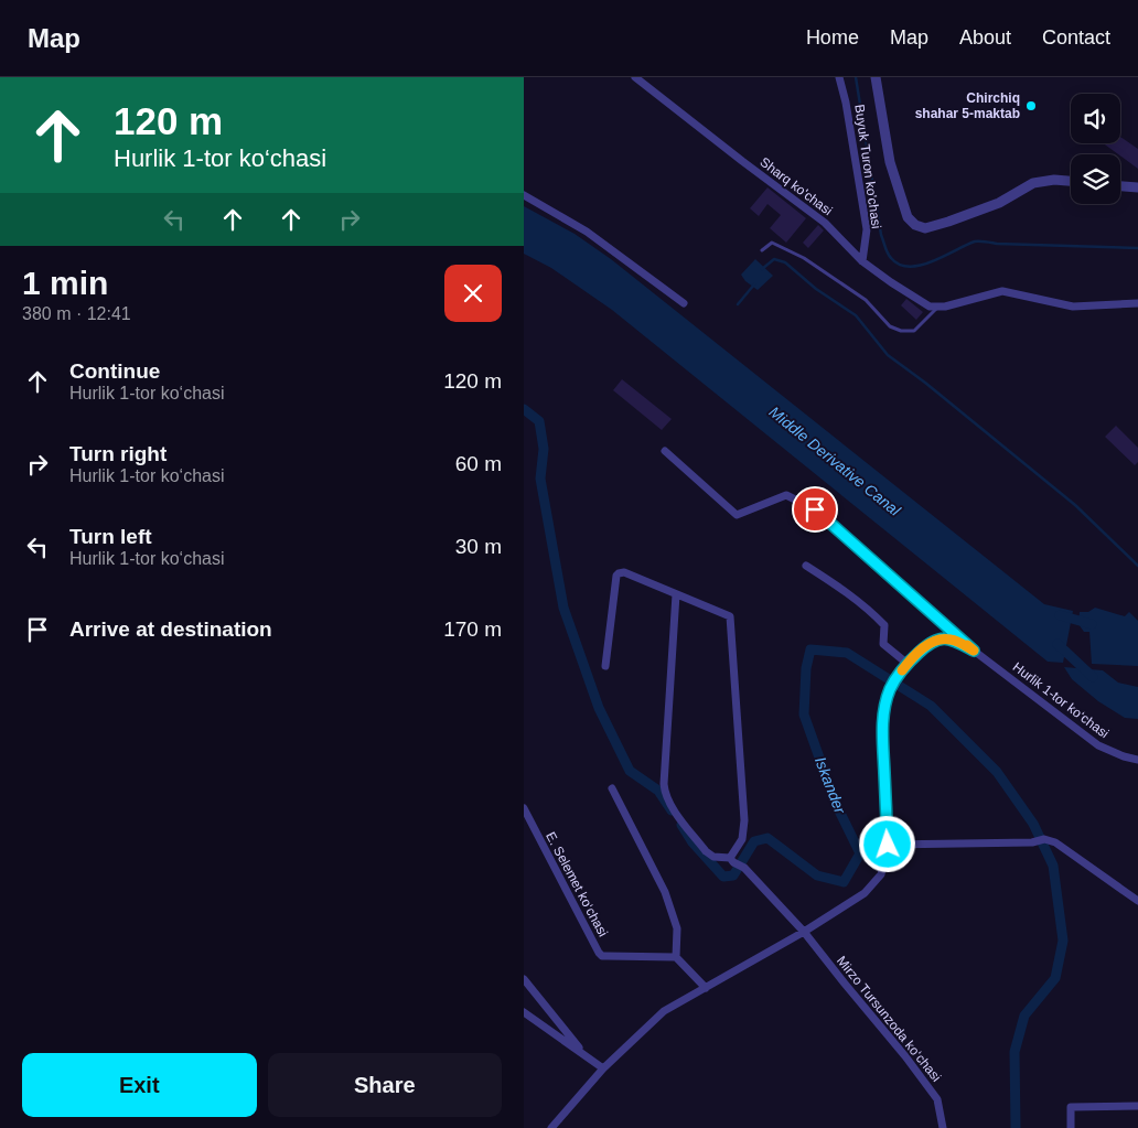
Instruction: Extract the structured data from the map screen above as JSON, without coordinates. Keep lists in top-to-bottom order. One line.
{"streets":{"street":["Buyuk Turon ko'chasi","Sharq ko'chasi","Hurlik 1-tor ko‘chasi","E. Selemet ko‘chasi","Mirzo Tursunzoda ko‘chasi"]},"crossings":[["Buyuk Turon ko'chasi","Sharq ko'chasi"],["Hurlik 1-tor ko‘chasi","Mirzo Tursunzoda ko‘chasi"]],"water":["Middle Derivative Canal","Iskander"],"places":["Chirchiq shahar 5-maktab"],"page":{"header":"Map","nav":["Home","Map","About","Contact"],"turn":["120 m","Hurlik 1-tor ko‘chasi"],"heading":["1 min","380 m · 12:41"],"list":[{"name":"Continue","note":"Hurlik 1-tor ko‘chasi","value":"120 m"},{"name":"Turn right","note":"Hurlik 1-tor ko‘chasi","value":"60 m"},{"name":"Turn left","note":"Hurlik 1-tor ko‘chasi","value":"30 m"},{"name":"Arrive at destination","value":"170 m"}],"buttons":["Exit","Share"]}}
